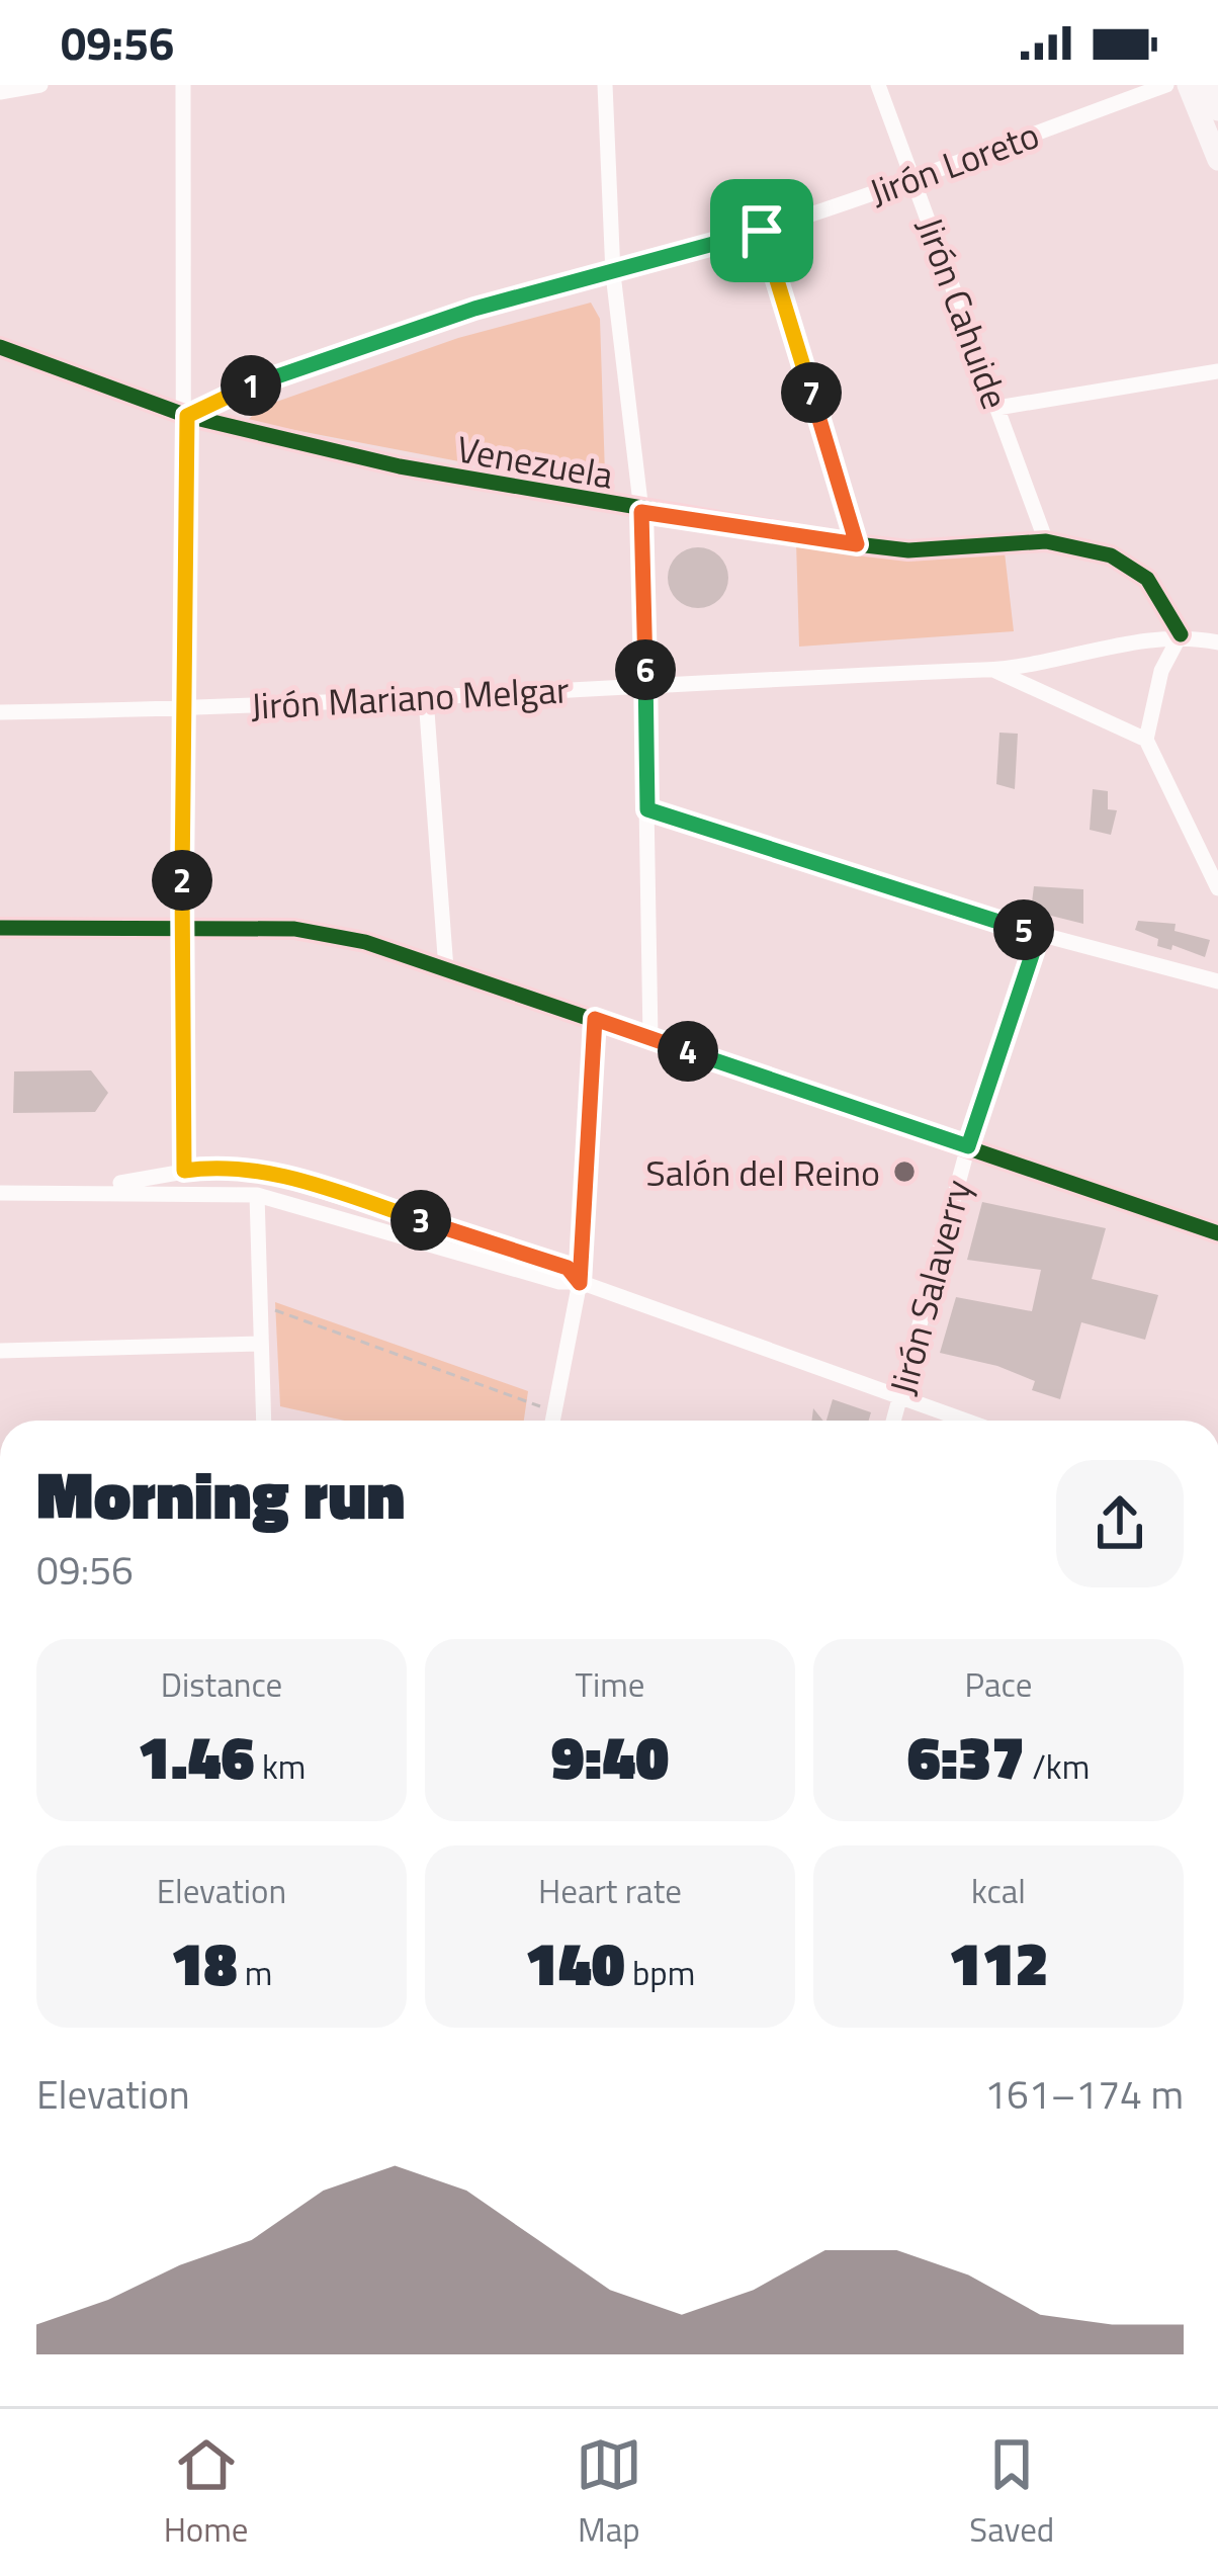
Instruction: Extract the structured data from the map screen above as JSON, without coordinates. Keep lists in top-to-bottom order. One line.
{"streets":{"street":["Jirón Loreto","Jirón Cahuide","Venezuela","Jirón Mariano Melgar","Jirón Salaverry"]},"crossings":[["Jirón Loreto","Jirón Cahuide"],["Jirón Loreto","Venezuela"],["Jirón Cahuide","Venezuela"],["Venezuela","Jirón Mariano Melgar"]],"places":["Salón del Reino"],"page":{"status":"09:56","pins":["1","7","6","2","5","4","3"],"heading":["Morning run","09:56"],"stats":[["Distance","1.46 km"],["Time","9:40"],["Pace","6:37 /km"],["Elevation","18 m"],["Heart rate","140 bpm"],["kcal","112"]],"chart":["Elevation","161–174 m"],"tabs":["Home","Map","Saved"]}}
